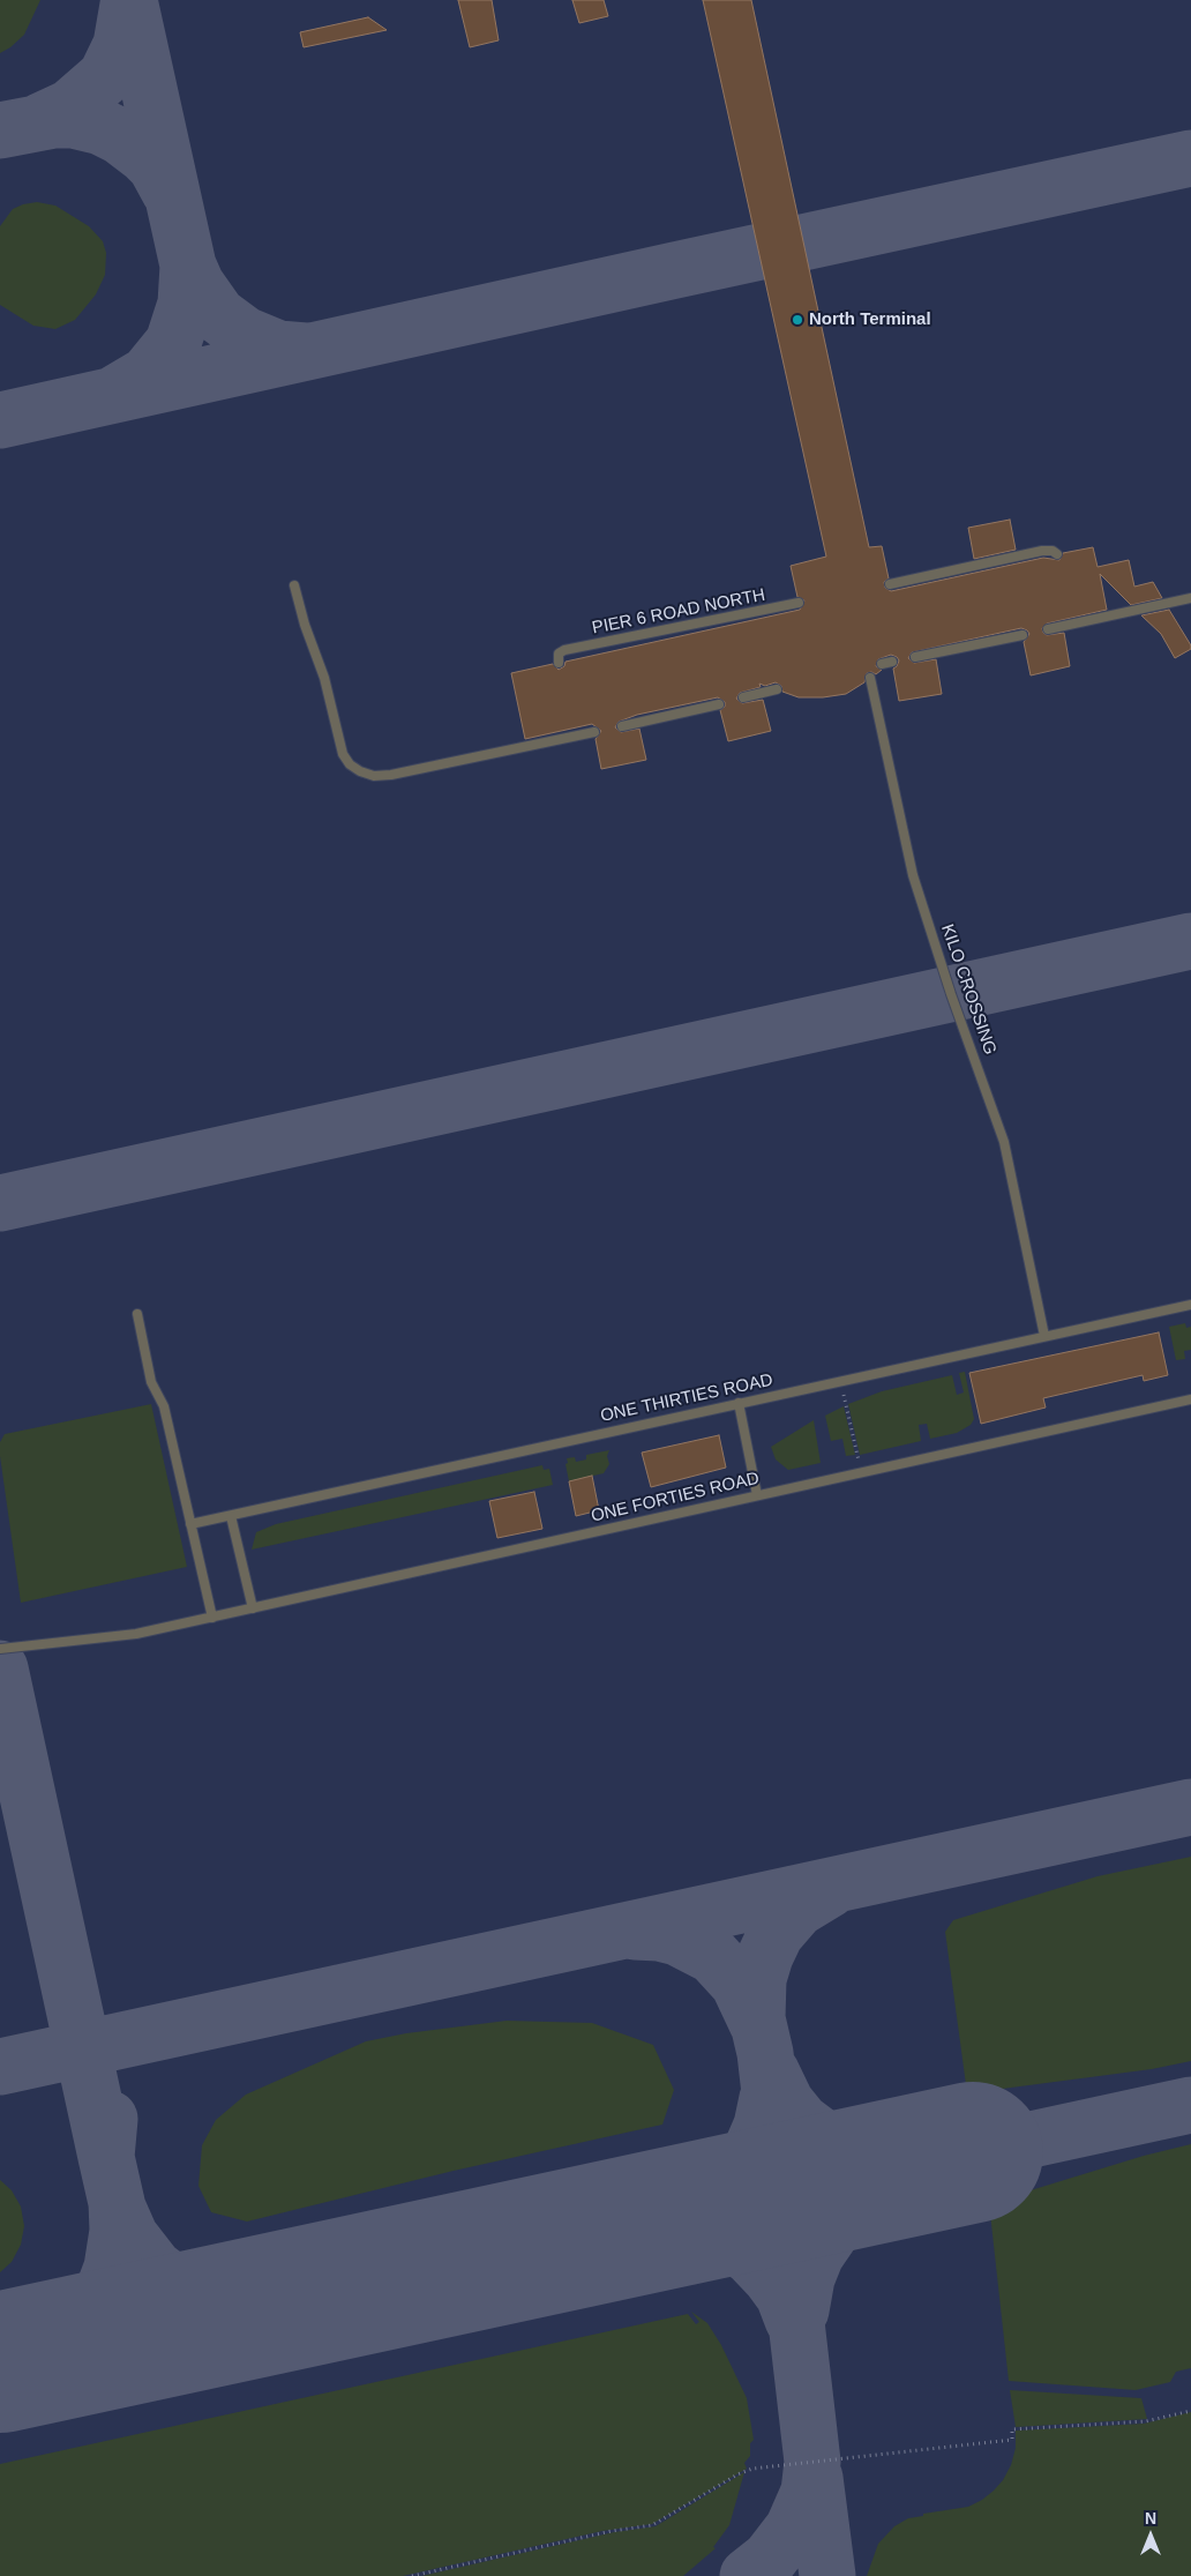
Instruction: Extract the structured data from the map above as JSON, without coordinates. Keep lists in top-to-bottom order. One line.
{"streets":{"lane":["PIER 6 ROAD NORTH","KILO CROSSING","ONE THIRTIES ROAD","ONE FORTIES ROAD"]},"crossings":[["KILO CROSSING","ONE THIRTIES ROAD"]],"places":["North Terminal"],"north":"top"}
